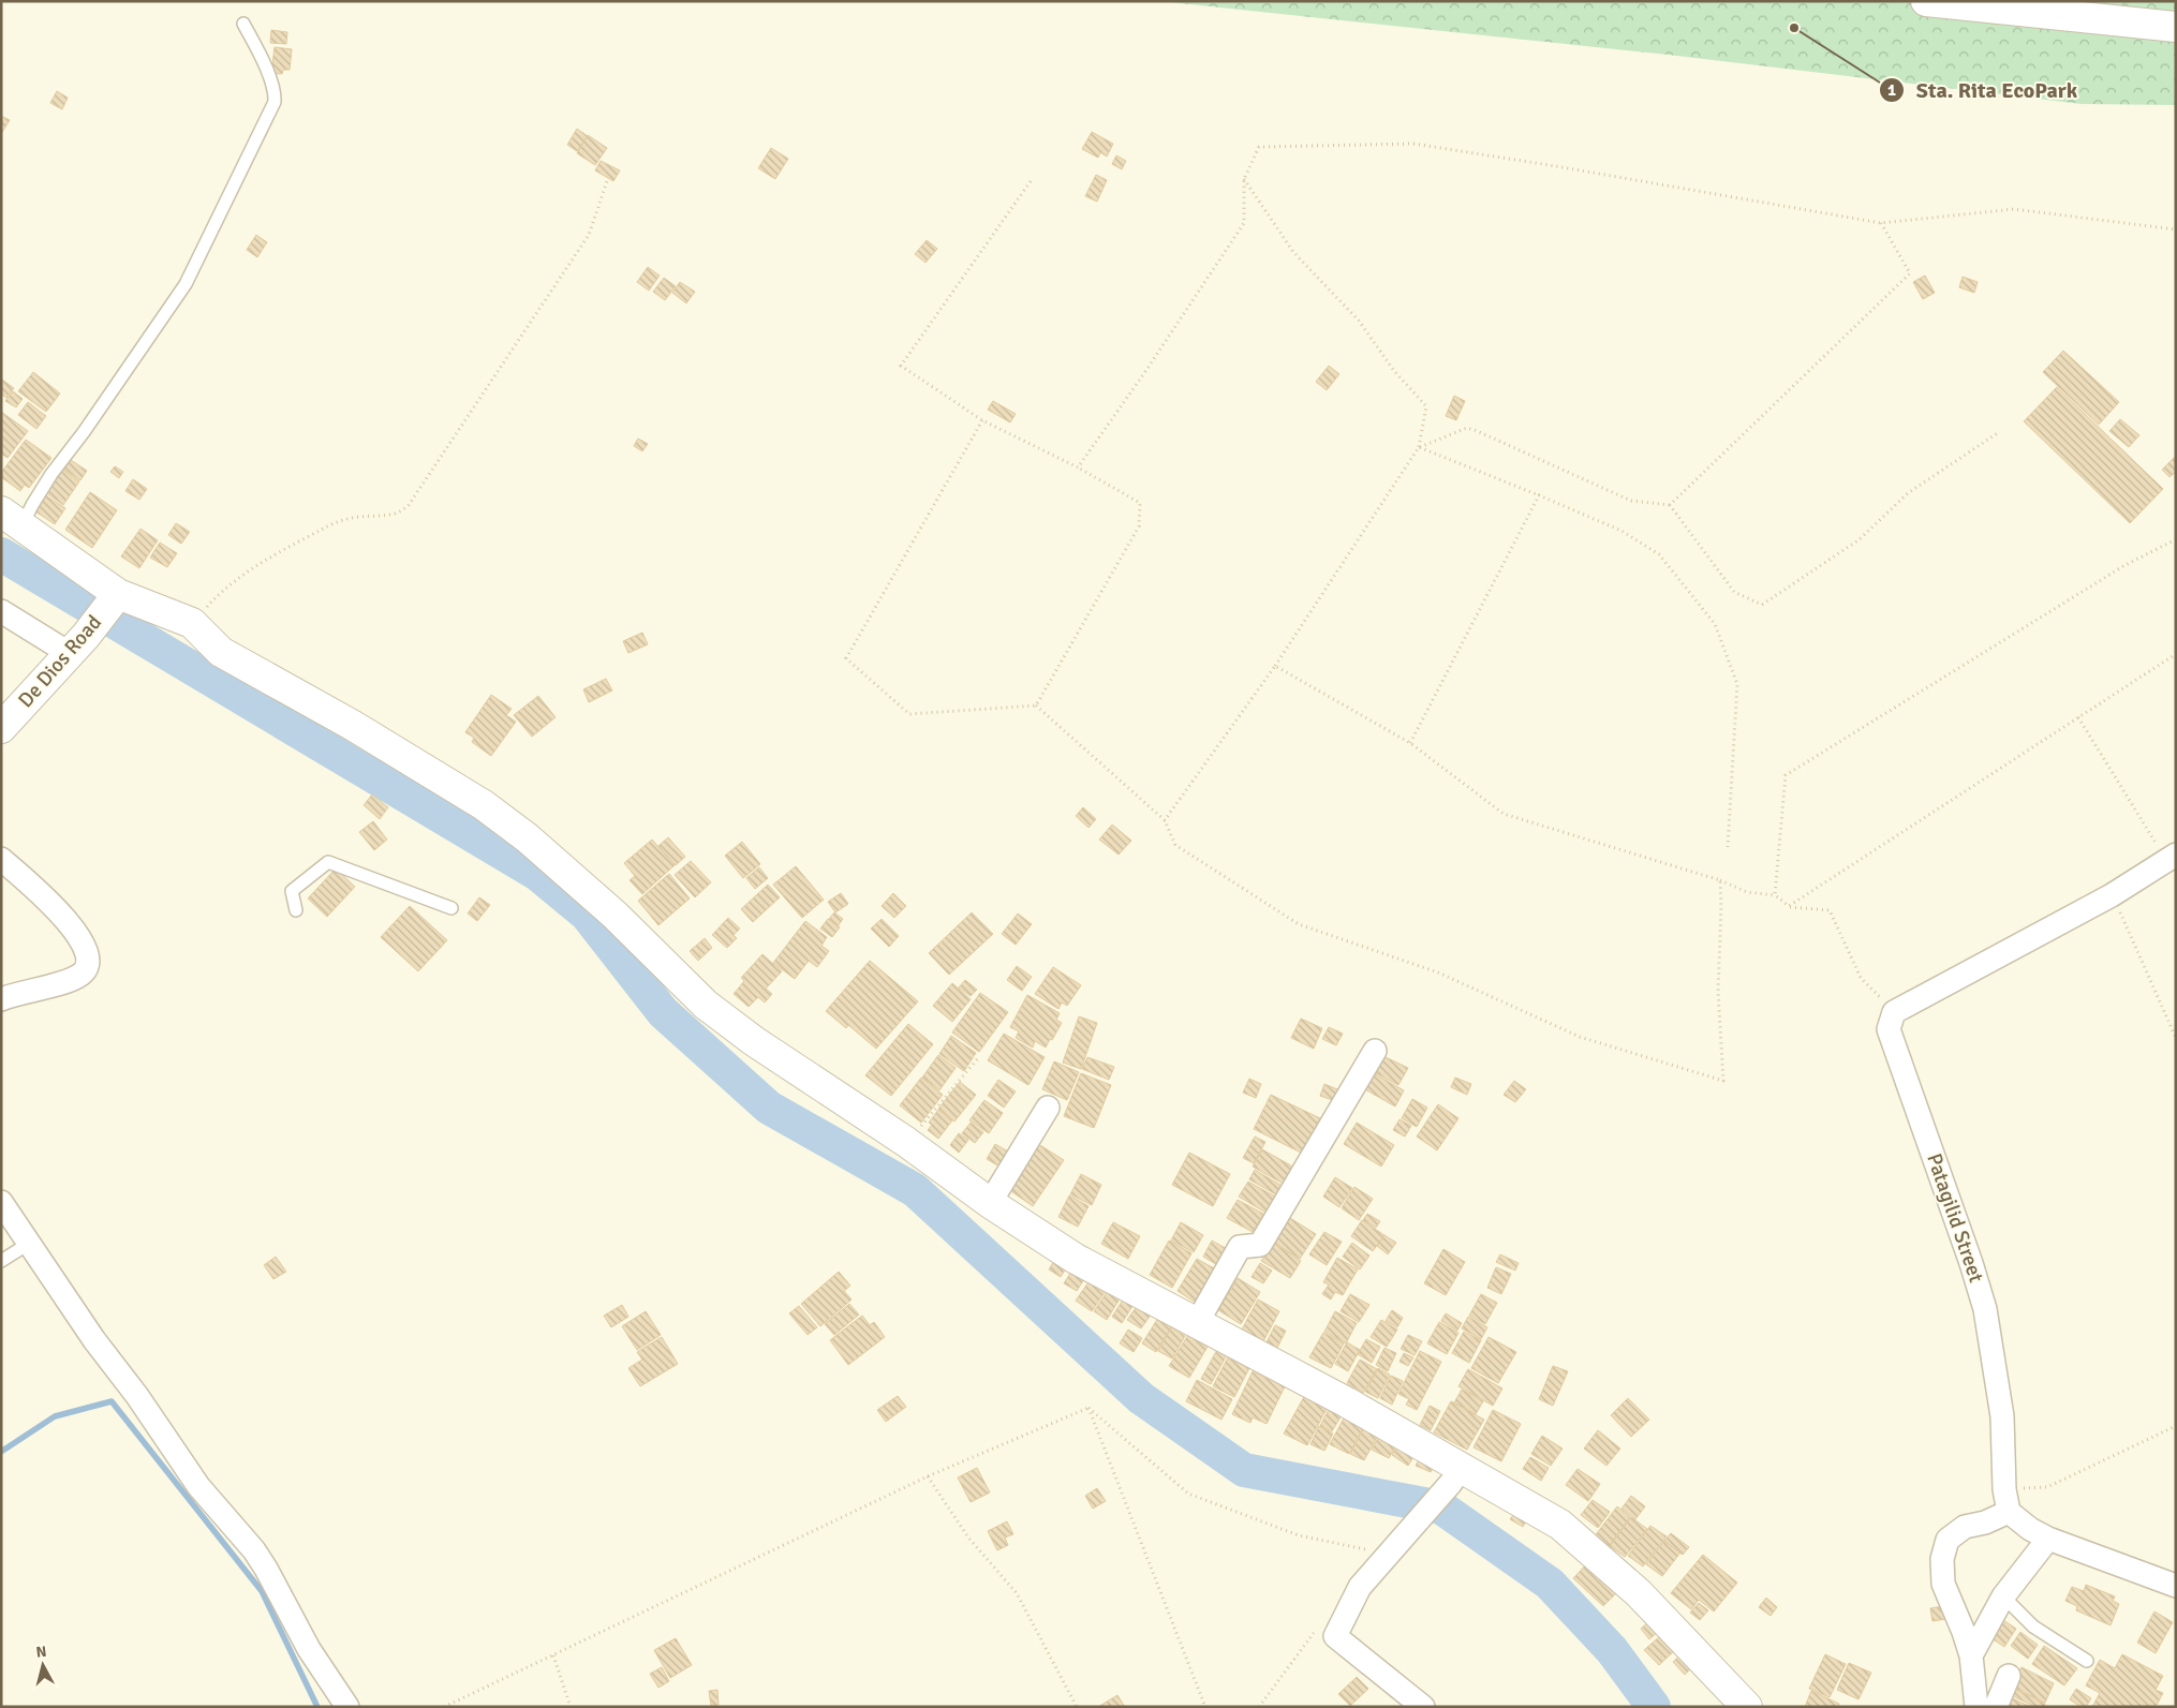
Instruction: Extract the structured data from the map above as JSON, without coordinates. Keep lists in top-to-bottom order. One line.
{"streets":{"street":["De Dios Road","Patagilid Street"]},"places":["Sta. Rita EcoPark"],"north":"top"}
